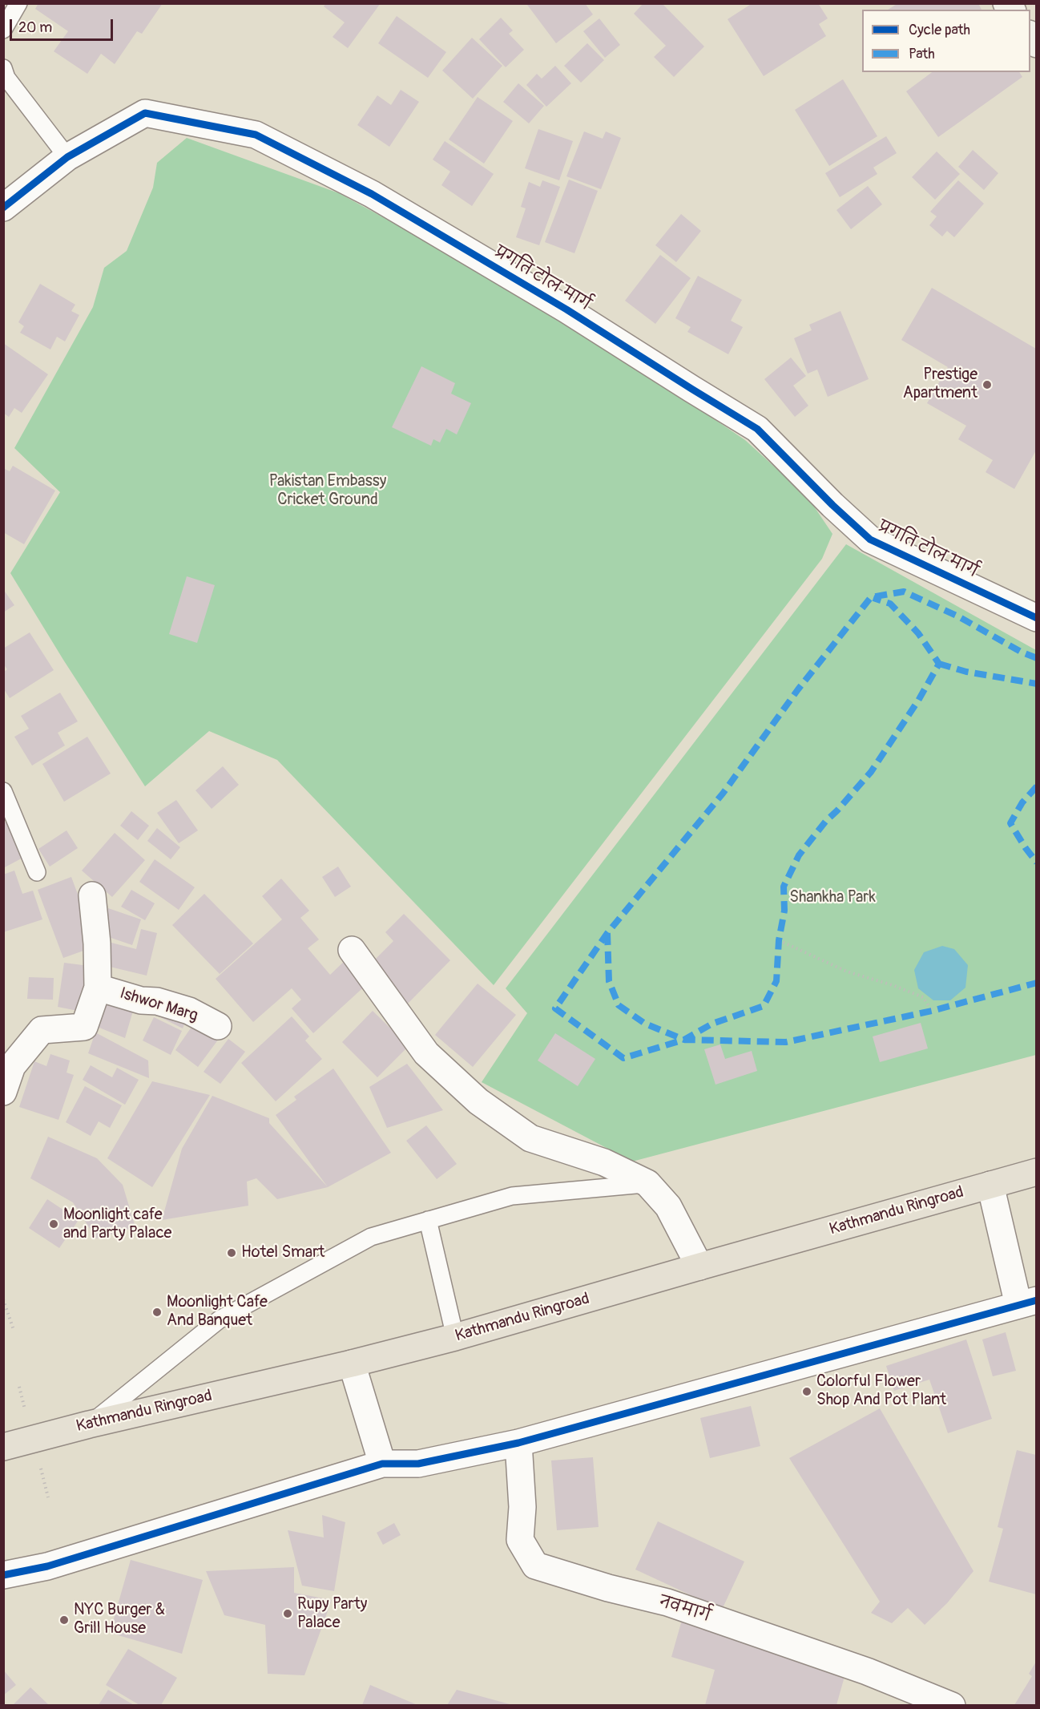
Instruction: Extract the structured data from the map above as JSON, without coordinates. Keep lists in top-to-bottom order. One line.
{"streets":{"highway":["Kathmandu Ringroad"],"street":["प्रगति टोल मार्ग","Ishwor Marg","नवमार्ग"]},"parks":["Pakistan Embassy Cricket Ground","Shankha Park"],"places":["Prestige Apartment","Moonlight cafe and Party Palace","Hotel Smart","Moonlight Cafe And Banquet","Colorful Flower Shop And Pot Plant","Rupy Party Palace","NYC Burger & Grill House"],"legend":["Cycle path","Path"],"scale_bar":"20 m"}
